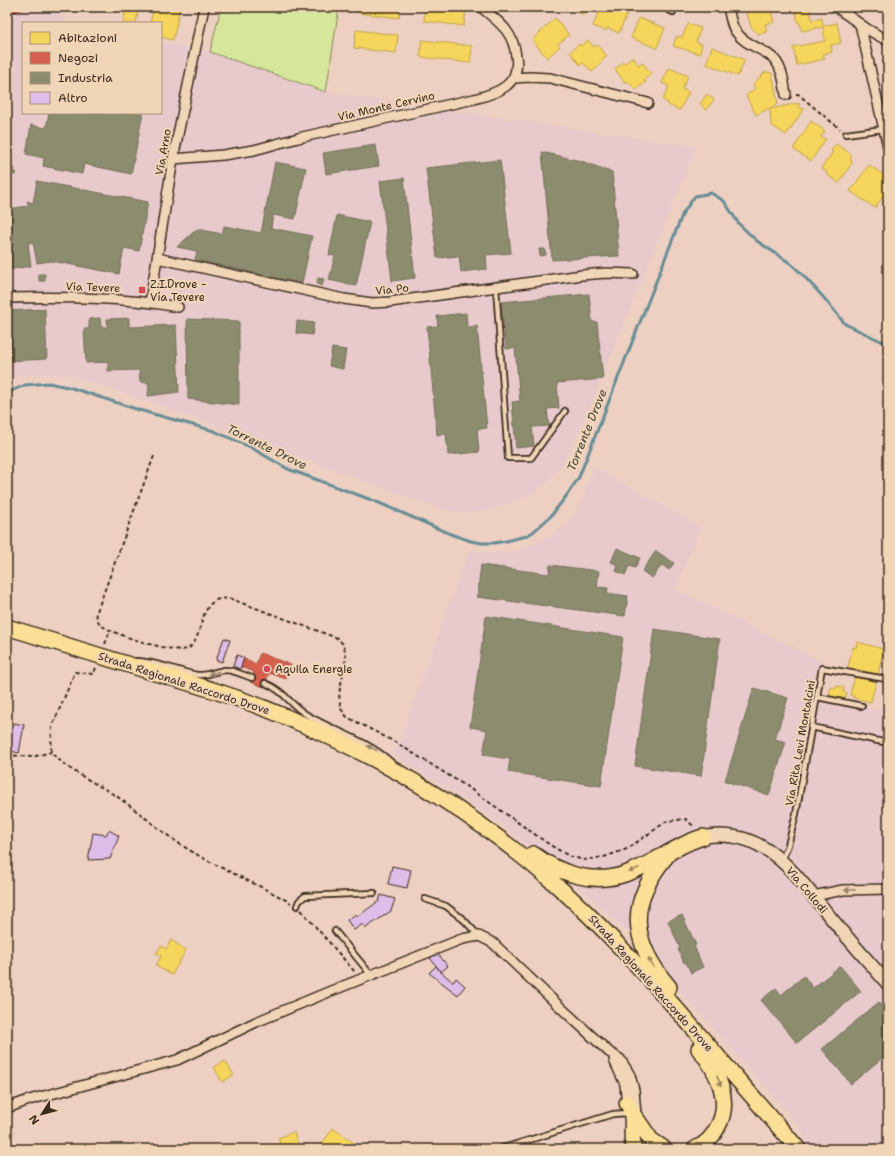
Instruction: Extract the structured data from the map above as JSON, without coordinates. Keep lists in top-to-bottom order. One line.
{"streets":{"main road":["Strada Regionale Raccordo Drove"],"street":["Via Monte Cervino","Via Arno","Via Tevere","Via Po","Via Collodi"],"lane":["Via Rita Levi Montalcini"]},"crossings":[["Via Monte Cervino","Via Arno"],["Via Arno","Via Tevere"],["Via Arno","Via Po"],["Via Rita Levi Montalcini","Via Collodi"]],"water":["Torrente Drove"],"places":{"transit":["Z.I.Drove - Via Tevere"],"other":["Aquila Energie"]},"legend":["Abitazioni","Negozi","Industria","Altro"],"north":"bottom left"}
